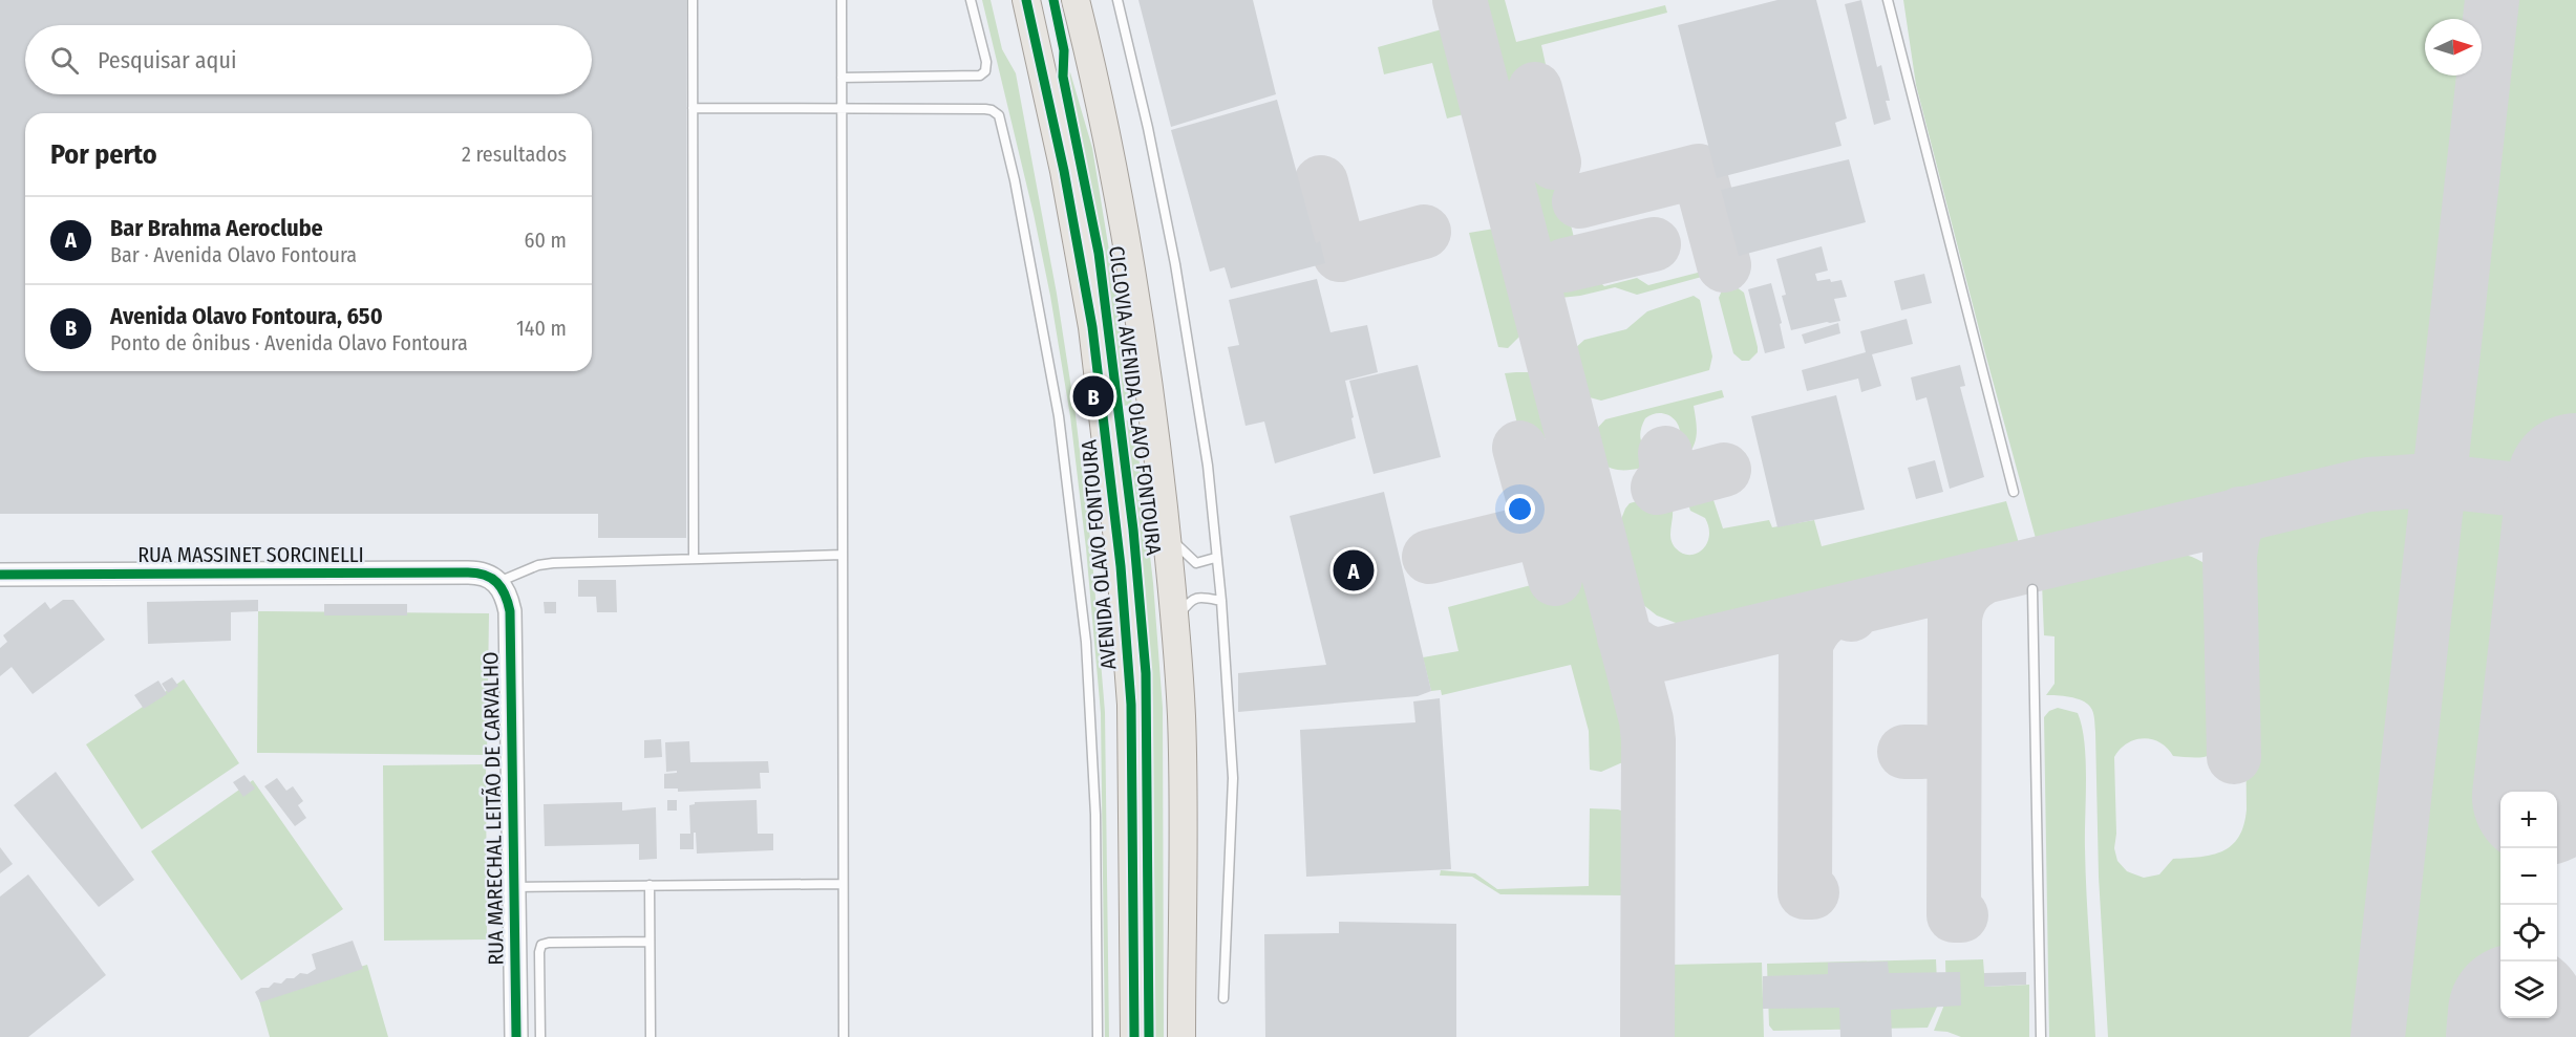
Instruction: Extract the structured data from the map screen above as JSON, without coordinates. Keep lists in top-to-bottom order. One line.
{"streets":{"main road":["AVENIDA OLAVO FONTOURA"],"street":["RUA MASSINET SORCINELLI","RUA MARECHAL LEITÃO DE CARVALHO"],"cycle path":["CICLOVIA AVENIDA OLAVO FONTOURA"]},"crossings":[["RUA MASSINET SORCINELLI","RUA MARECHAL LEITÃO DE CARVALHO"]],"north":"right","page":{"search":"Pesquisar aqui","heading":["Por perto","2 resultados"],"list":[{"mark":"A","name":"Bar Brahma Aeroclube","note":"Bar · Avenida Olavo Fontoura","value":"60 m"},{"mark":"B","name":"Avenida Olavo Fontoura, 650","note":"Ponto de ônibus · Avenida Olavo Fontoura","value":"140 m"}],"pins":["B","A"],"map_buttons":["+","−"]}}
